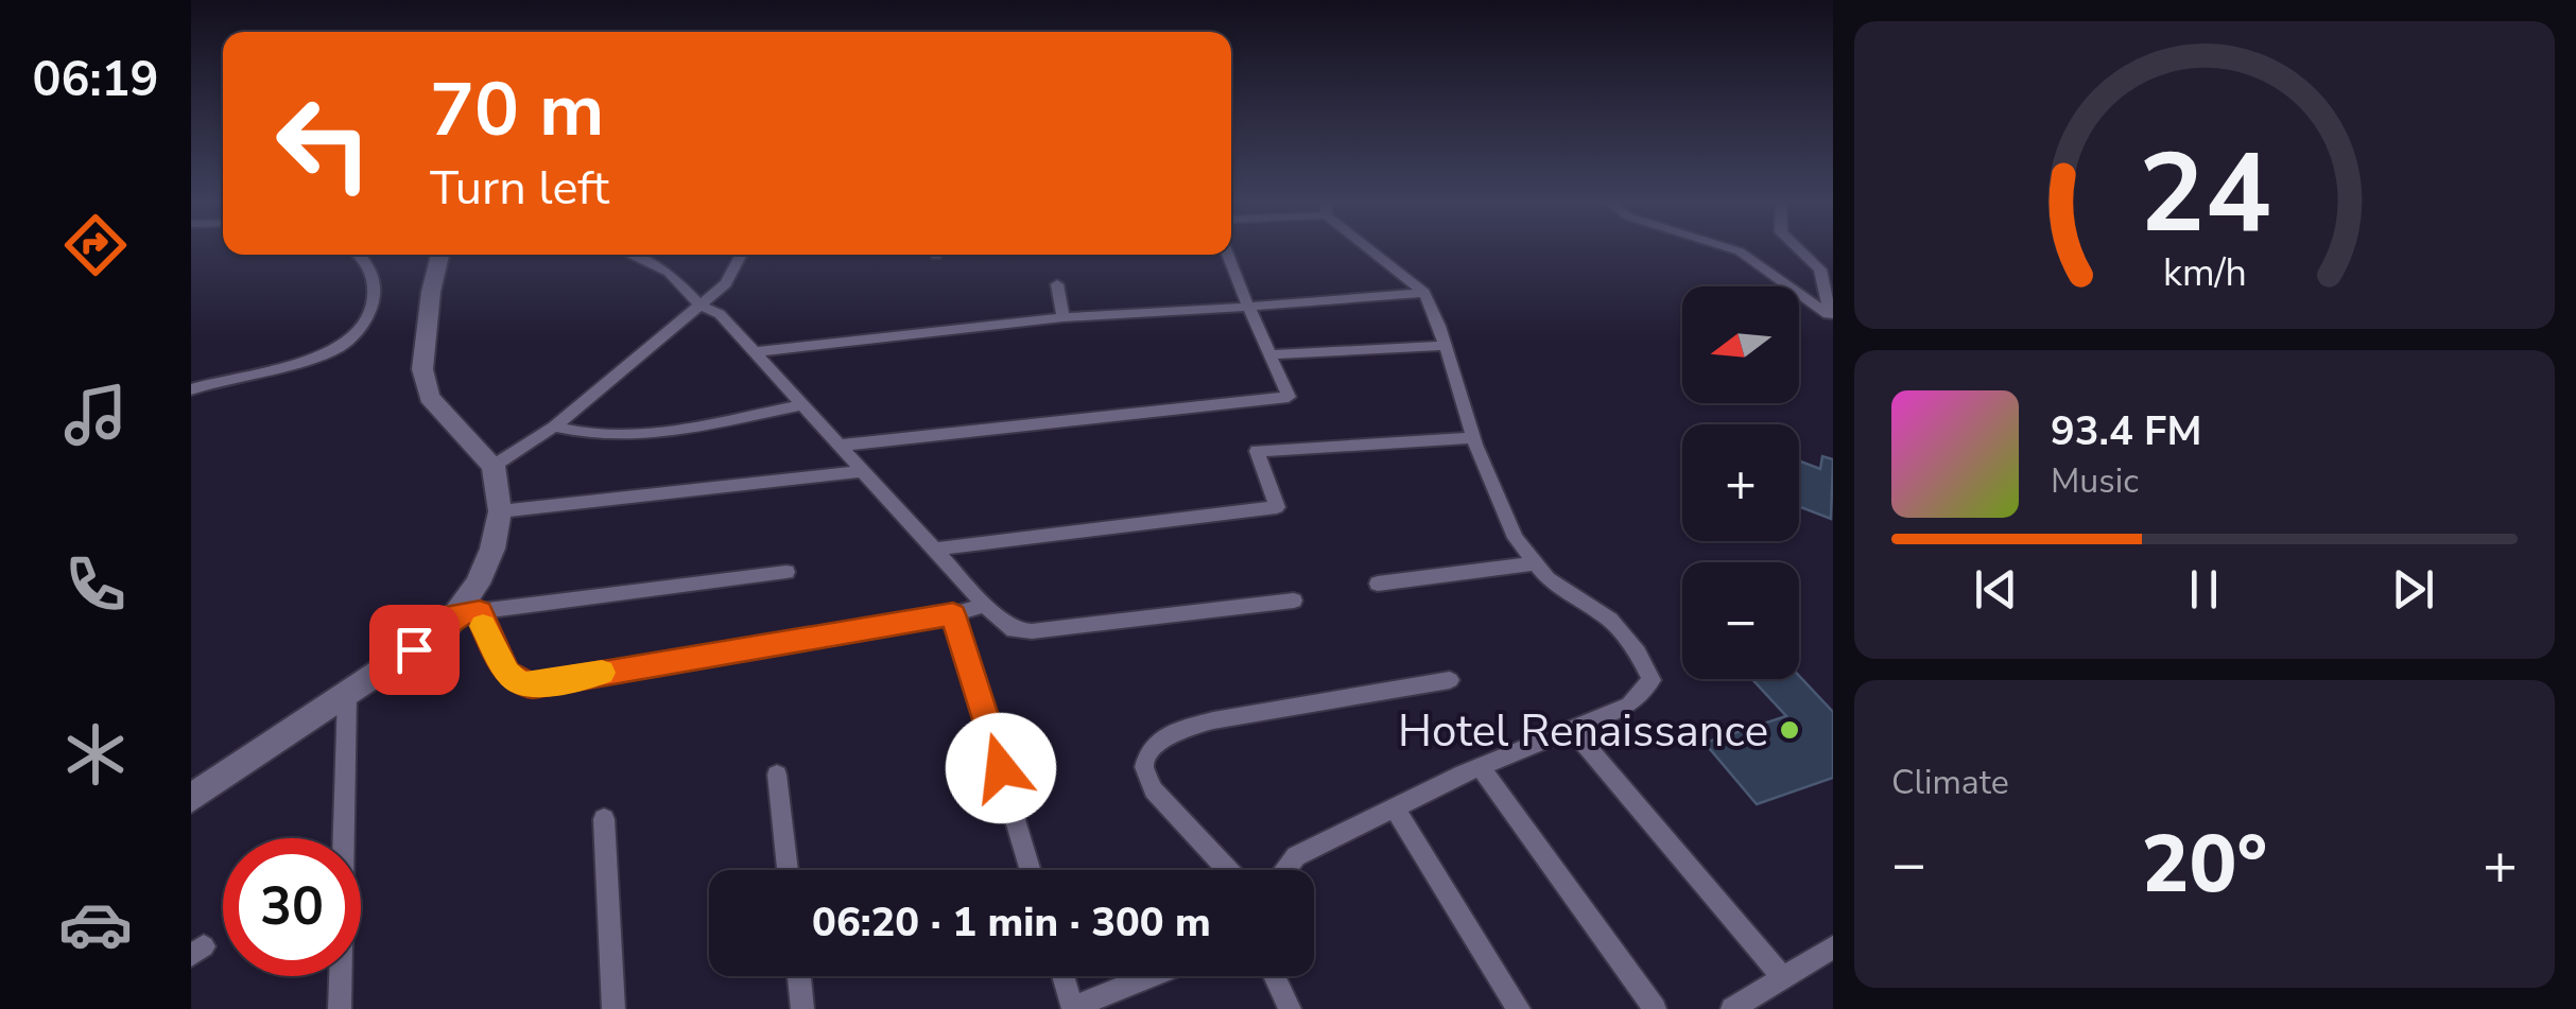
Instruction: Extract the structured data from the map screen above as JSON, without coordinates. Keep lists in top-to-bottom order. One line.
{"places":["Hotel Renaissance"],"north":"left","page":{"tabs":"06:19","turn":["70 m","Turn left"],"map_buttons":["+","−"],"song":["93.4 FM","Music"],"tile":"Climate","heat":["−","20°","+"],"limit":"30","trip":"06:20 · 1 min · 300 m","gauge":["24","km/h"]}}
